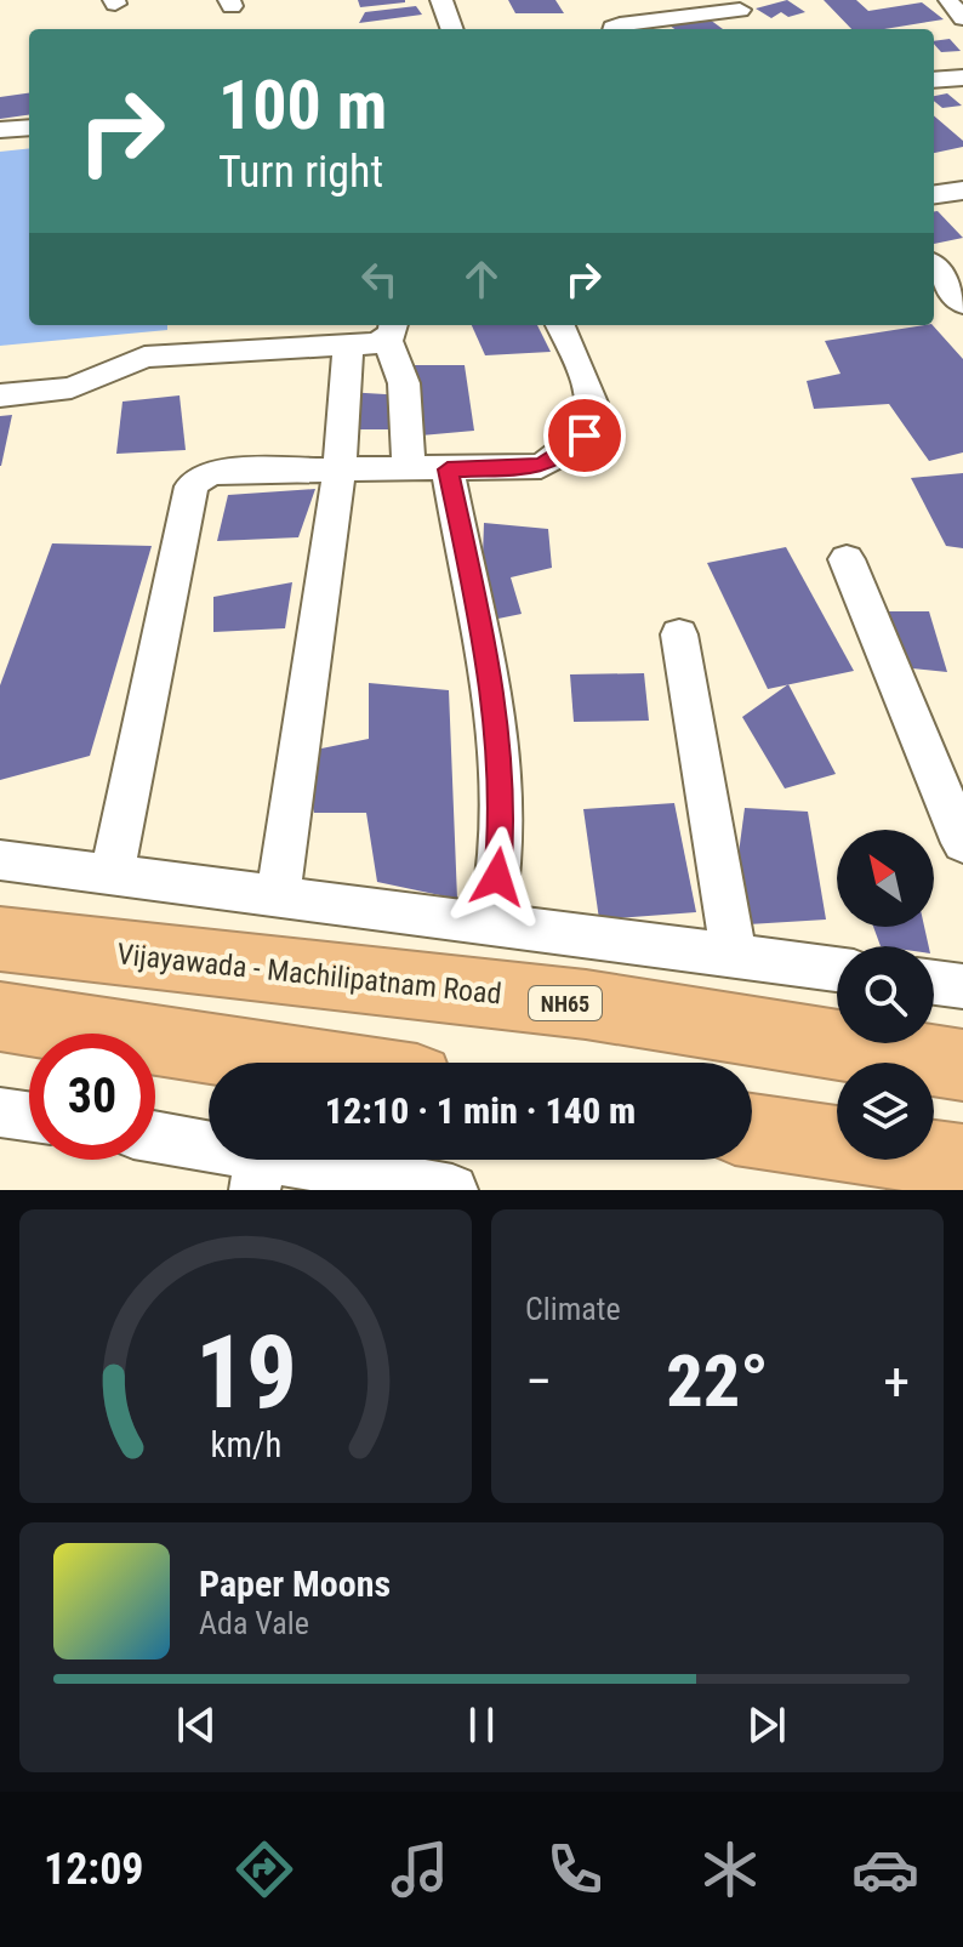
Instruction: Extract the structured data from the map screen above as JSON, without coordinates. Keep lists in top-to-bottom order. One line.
{"streets":{"highway":["Vijayawada - Machilipatnam Road","NH65"]},"north":"top left","page":{"turn":["100 m","Turn right"],"limit":"30","trip":"12:10 · 1 min · 140 m","tile":"Climate","heat":["−","22°","+"],"song":["Paper Moons","Ada Vale"],"tabs":"12:09","gauge":["19","km/h"]}}
